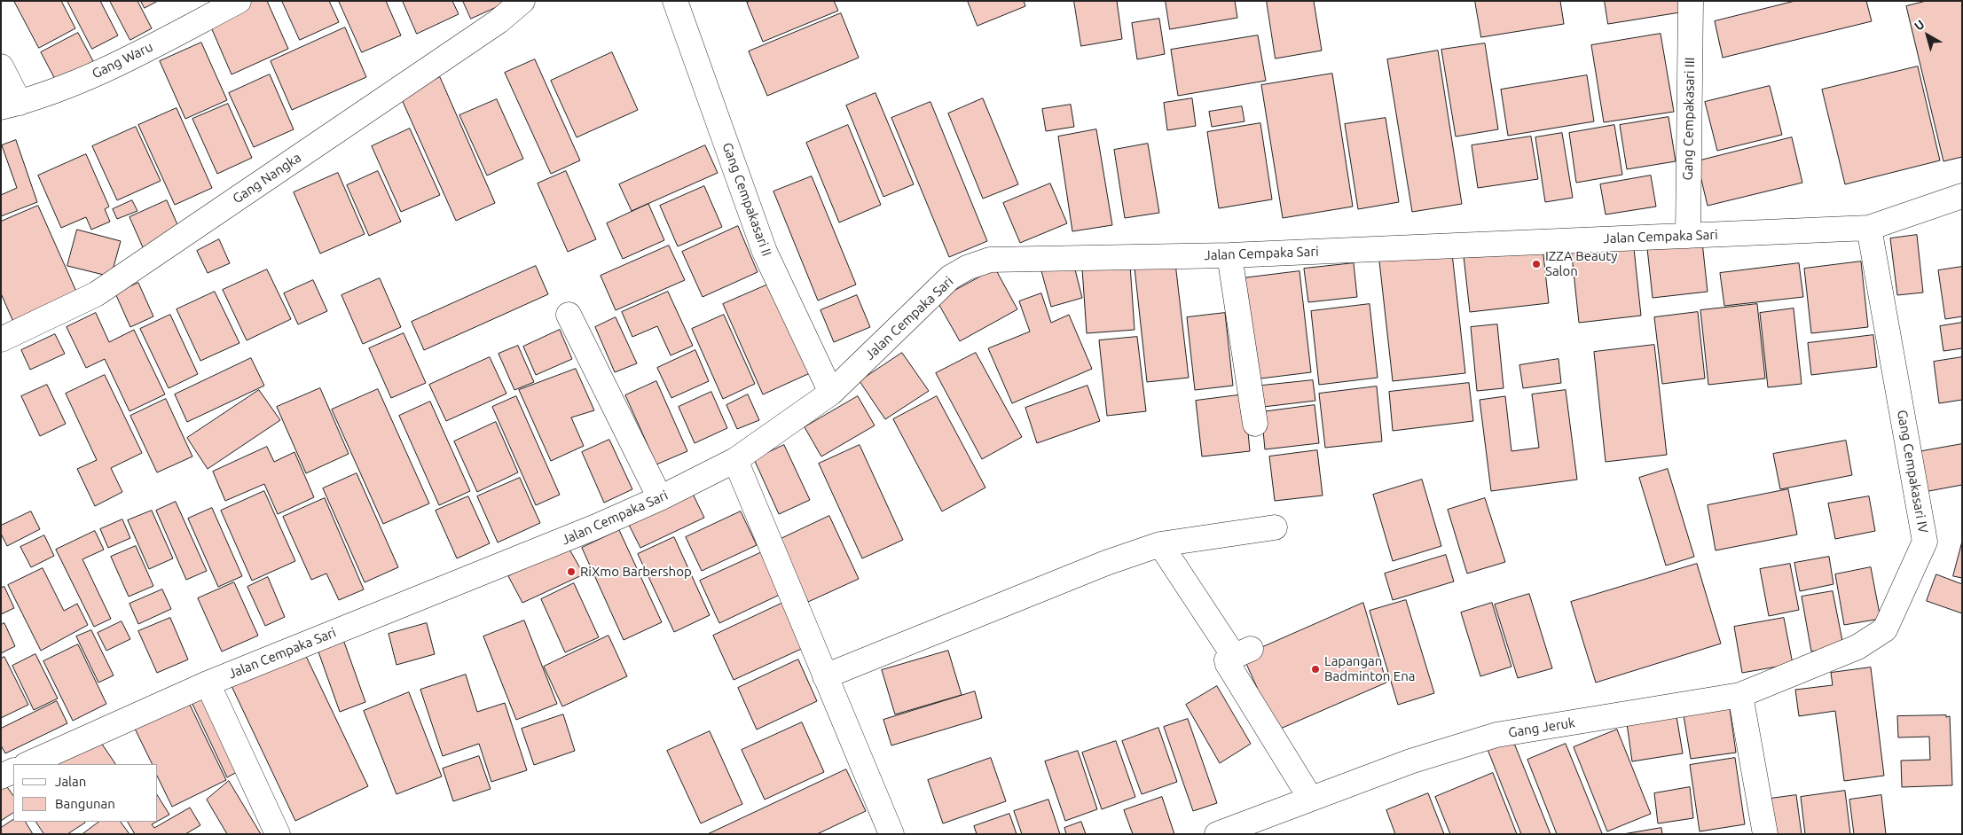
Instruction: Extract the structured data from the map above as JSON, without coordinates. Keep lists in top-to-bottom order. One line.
{"streets":{"street":["Gang Waru","Gang Cempakasari III","Gang Nangka","Gang Cempakasari II","Jalan Cempaka Sari","Gang Cempakasari IV","Gang Jeruk"]},"crossings":[["Gang Cempakasari III","Jalan Cempaka Sari"],["Gang Cempakasari II","Jalan Cempaka Sari"],["Jalan Cempaka Sari","Gang Cempakasari IV"],["Gang Cempakasari IV","Gang Jeruk"]],"places":["IZZA Beauty Salon","RiXmo Barbershop","Lapangan Badminton Ena"],"legend":["Jalan","Bangunan"],"north":"top left"}
